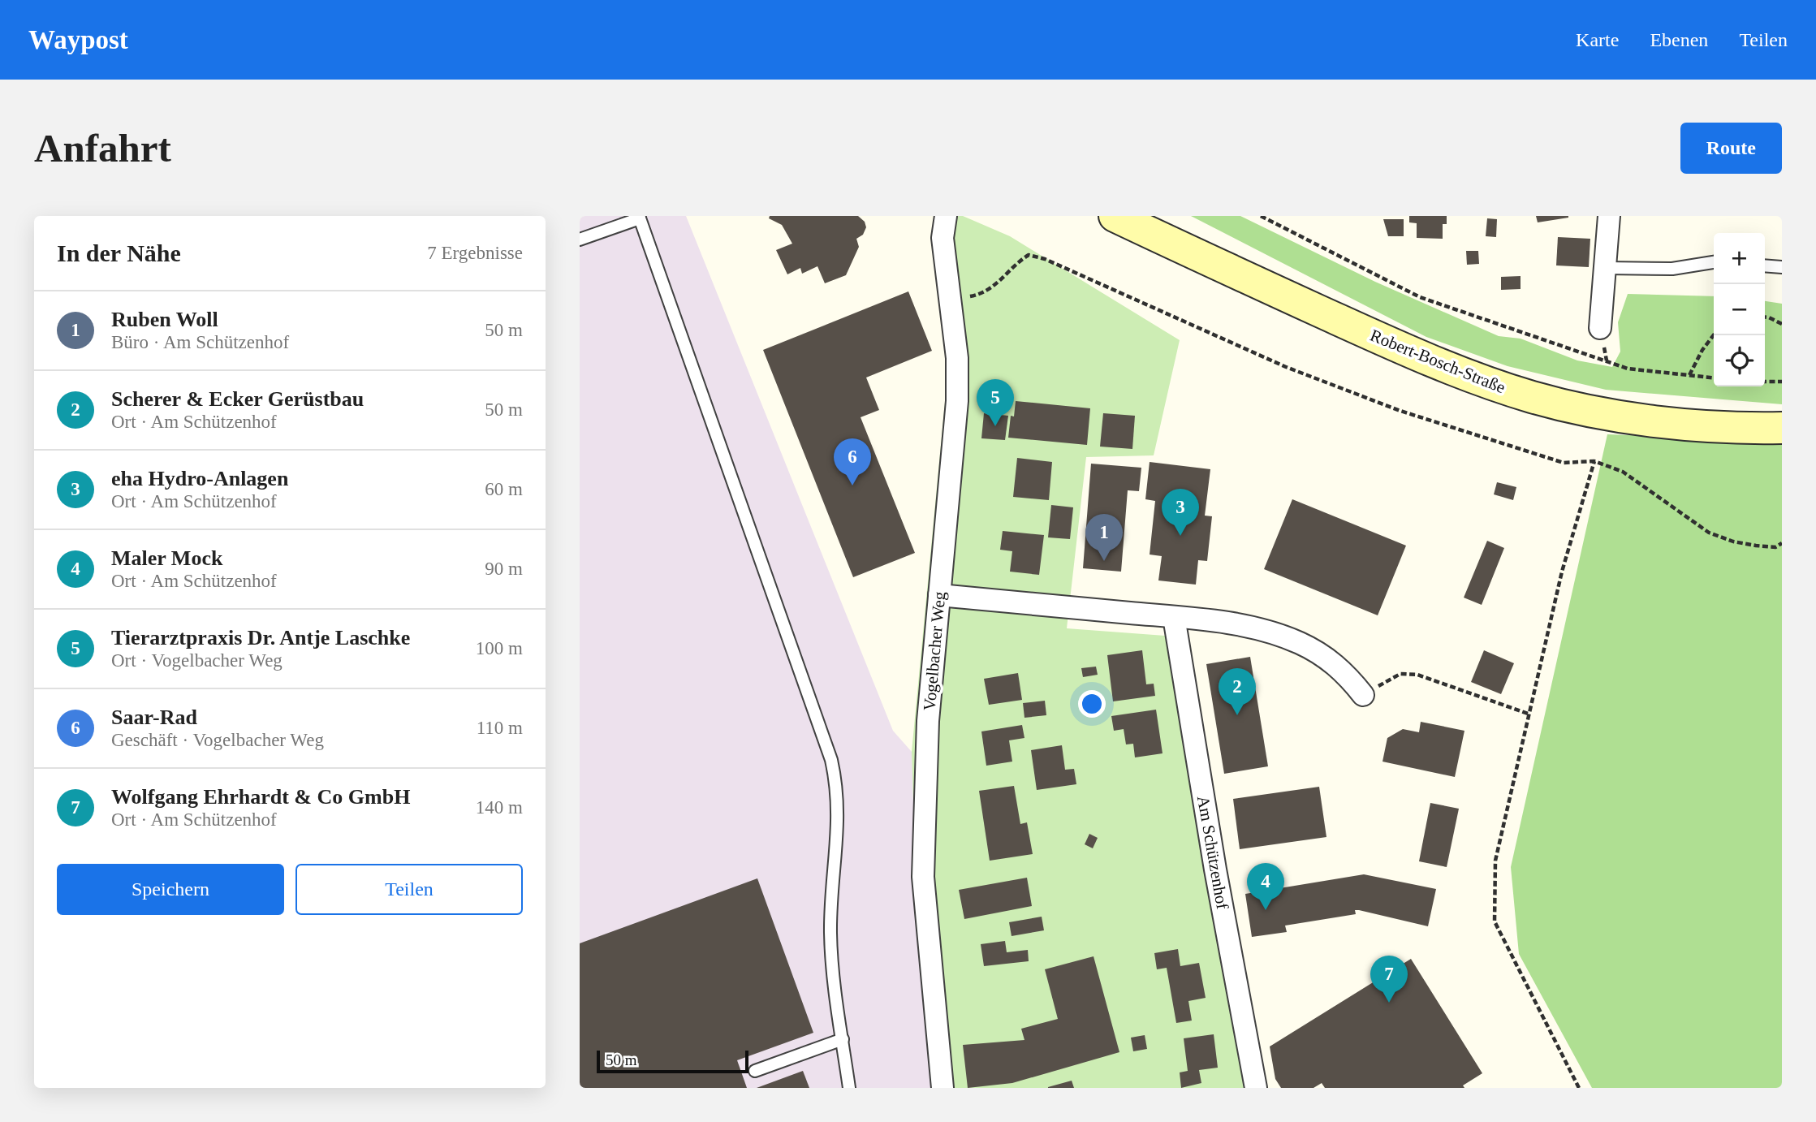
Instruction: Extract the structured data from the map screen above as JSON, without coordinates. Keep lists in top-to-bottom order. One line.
{"streets":{"main road":["Robert-Bosch-Straße"],"street":["Vogelbacher Weg","Am Schützenhof"]},"scale_bar":"50 m","page":{"header":"Waypost","nav":["Karte","Ebenen","Teilen"],"buttons":["Route",["Speichern","Teilen"]],"title":"Anfahrt","heading":["In der Nähe","7 Ergebnisse"],"map_buttons":["+","−"],"list":[{"mark":"1","name":"Ruben Woll","note":"Büro · Am Schützenhof","value":"50 m"},{"mark":"2","name":"Scherer & Ecker Gerüstbau","note":"Ort · Am Schützenhof","value":"50 m"},{"mark":"3","name":"eha Hydro-Anlagen","note":"Ort · Am Schützenhof","value":"60 m"},{"mark":"4","name":"Maler Mock","note":"Ort · Am Schützenhof","value":"90 m"},{"mark":"5","name":"Tierarztpraxis Dr. Antje Laschke","note":"Ort · Vogelbacher Weg","value":"100 m"},{"mark":"6","name":"Saar-Rad","note":"Geschäft · Vogelbacher Weg","value":"110 m"},{"mark":"7","name":"Wolfgang Ehrhardt & Co GmbH","note":"Ort · Am Schützenhof","value":"140 m"}],"pins":["5","6","3","1","2","4","7"],"scale":"50 m"}}
